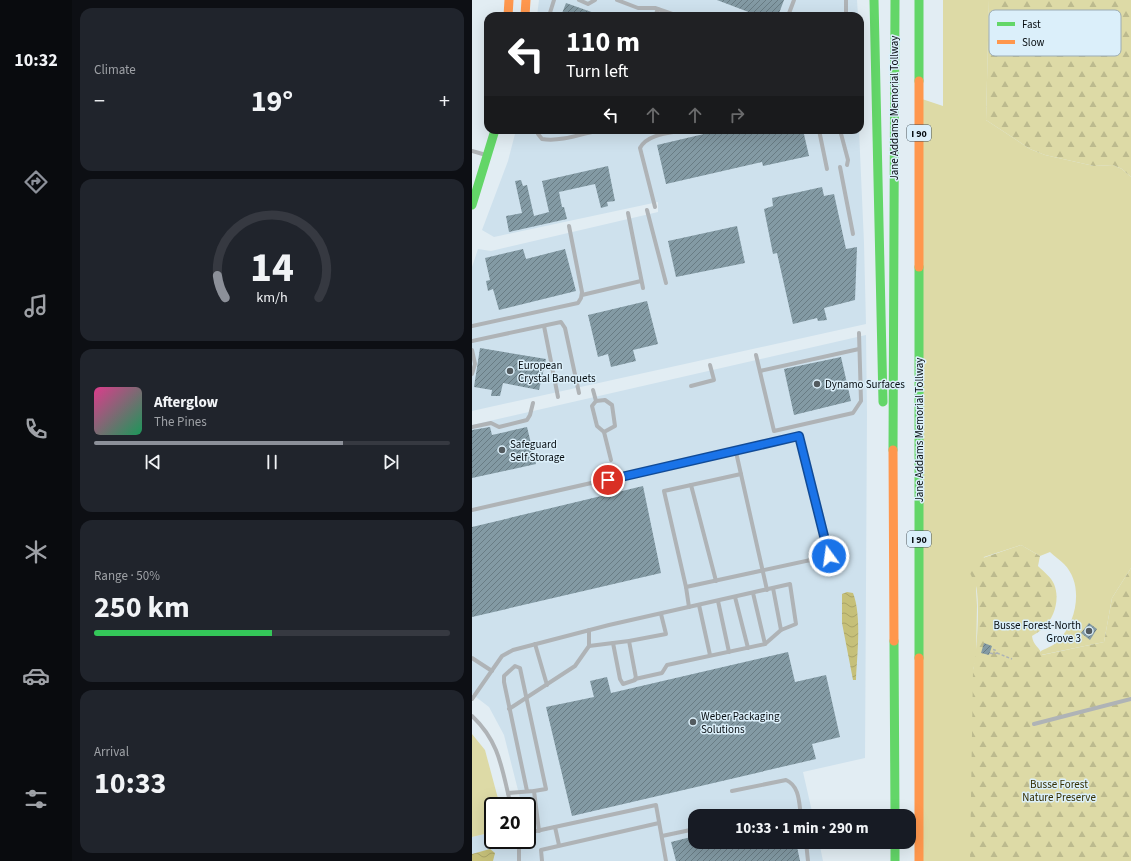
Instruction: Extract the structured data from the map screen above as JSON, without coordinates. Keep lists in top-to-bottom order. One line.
{"streets":{"main road":["Jane Addams Memorial Tollway","I 90"]},"parks":["Busse Forest Nature Preserve"],"places":["European Crystal Banquets","Dynamo Surfaces","Safeguard Self Storage","Busse Forest-North Grove 3","Weber Packaging Solutions"],"legend":["Fast","Slow"],"page":{"tabs":"10:32","tile":["Climate",["Range · 50%","250 km"],["Arrival","10:33"]],"turn":["110 m","Turn left"],"heat":["−","19°","+"],"song":["Afterglow","The Pines"],"limit":"20","trip":"10:33 · 1 min · 290 m","gauge":["14","km/h"]}}
